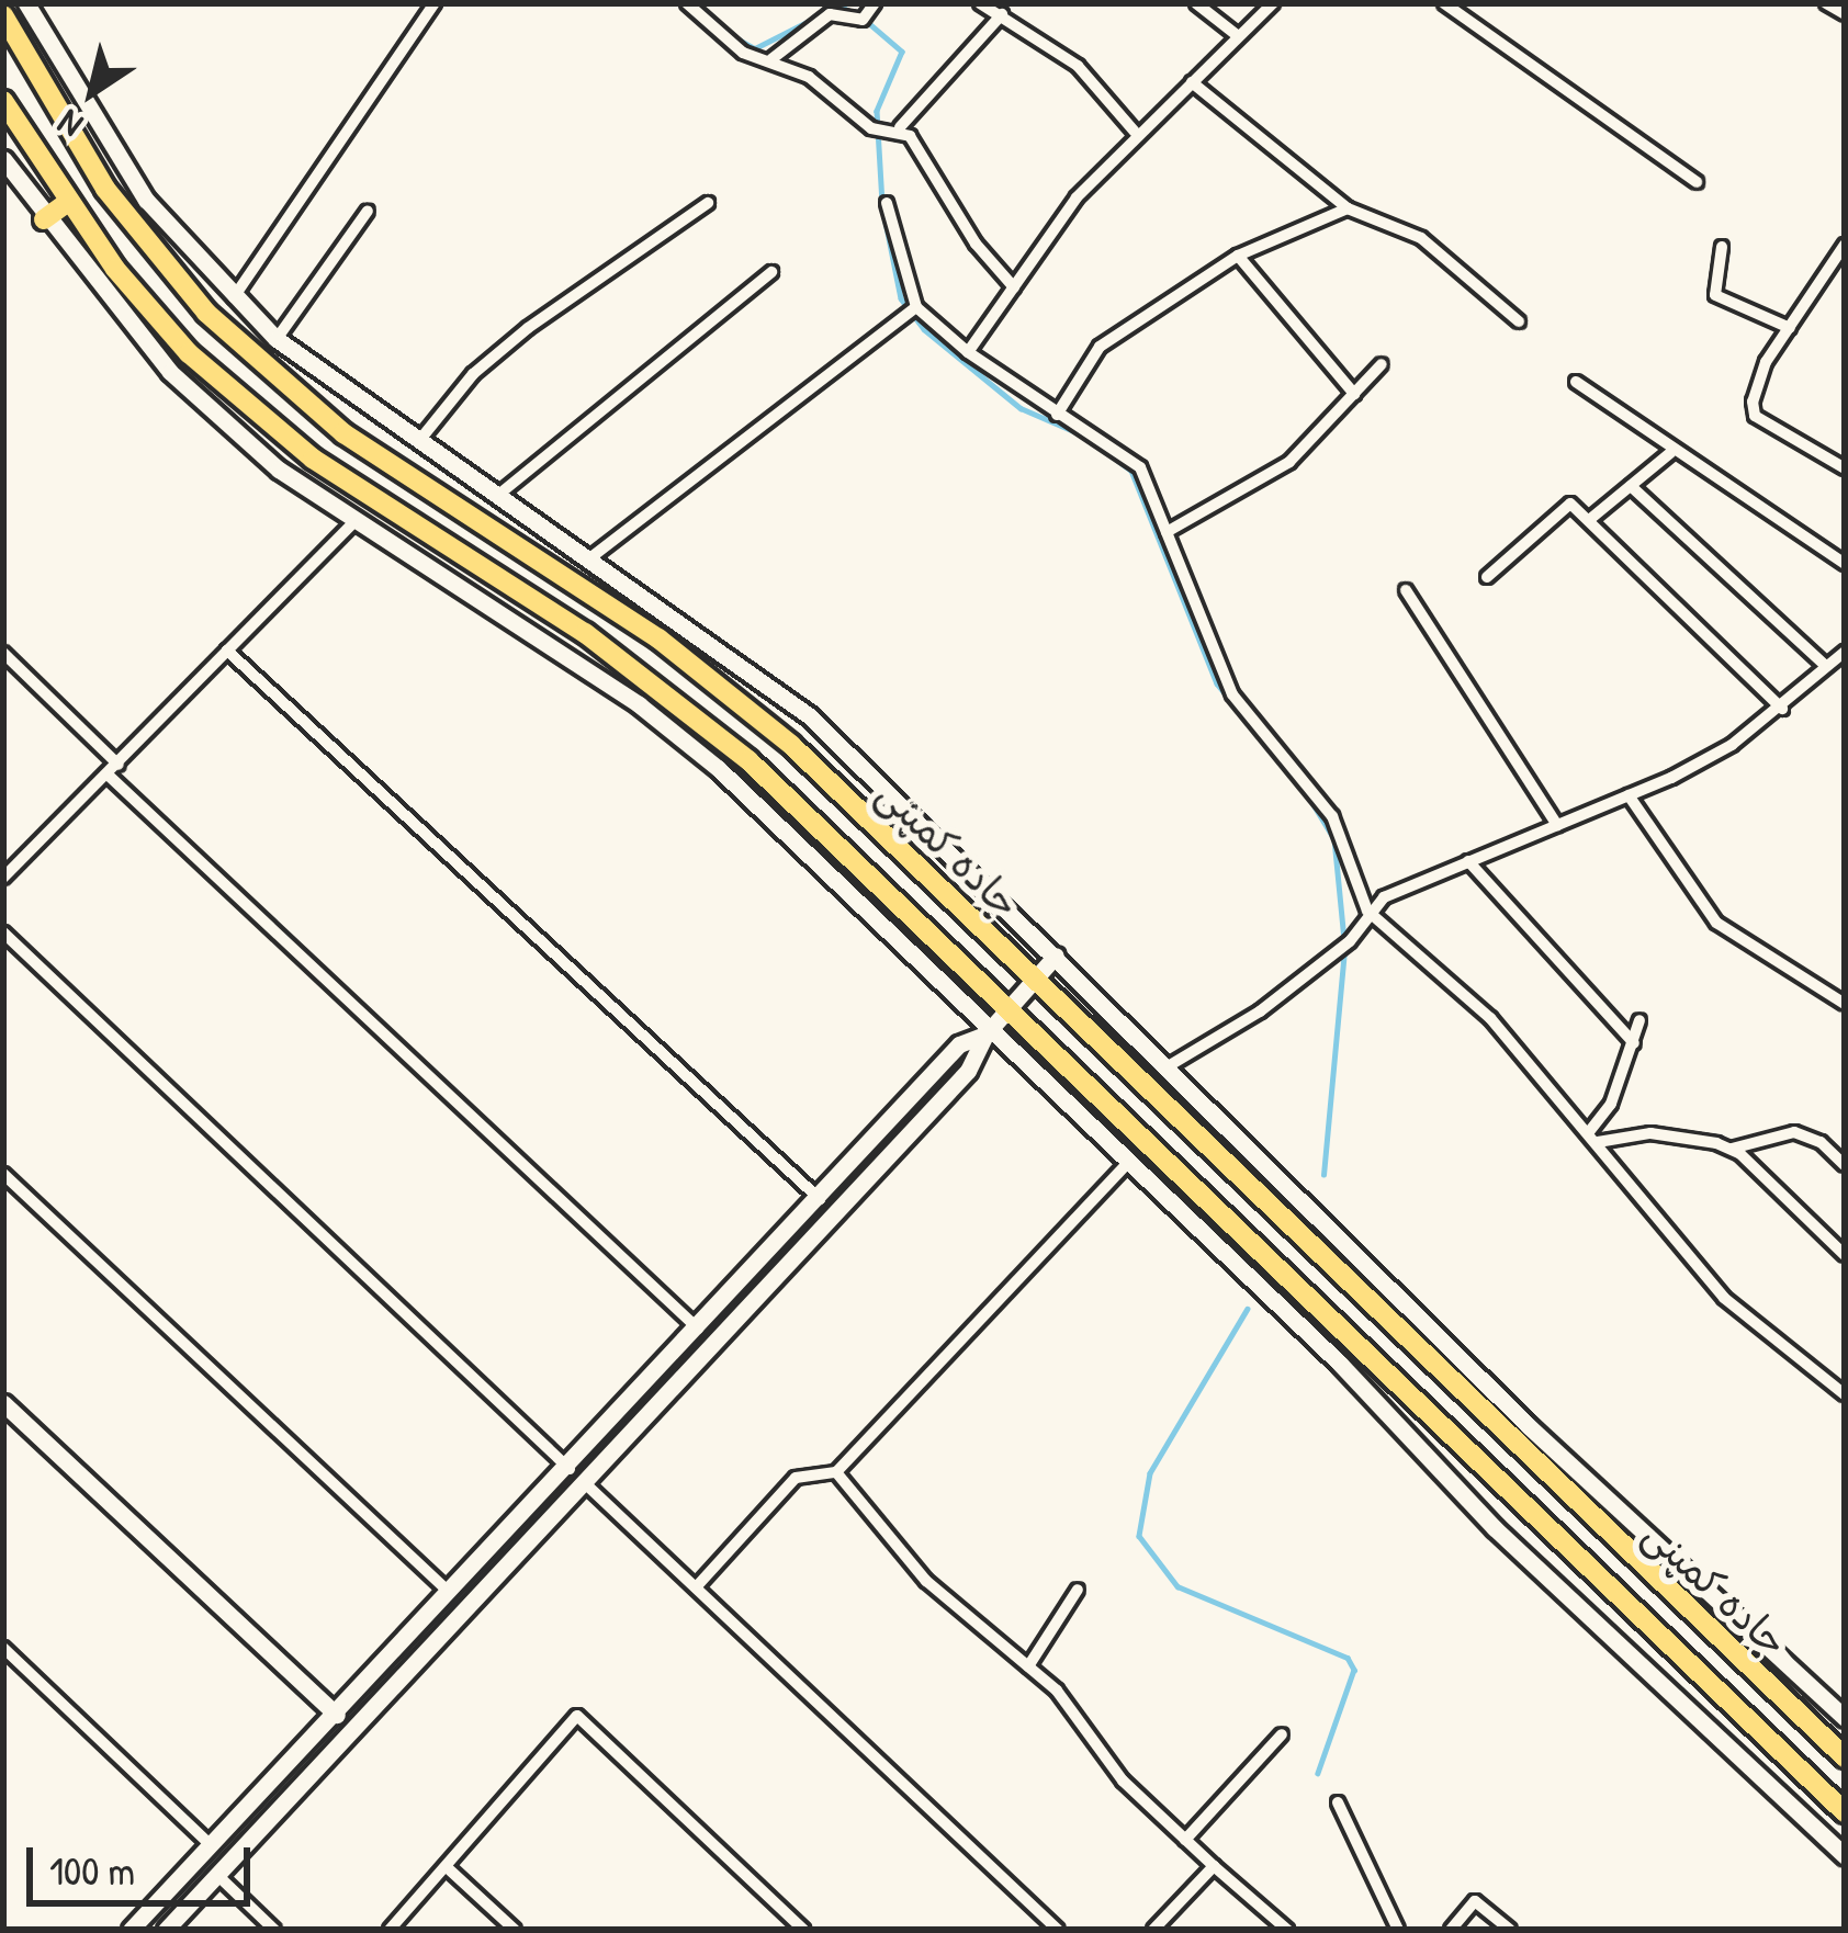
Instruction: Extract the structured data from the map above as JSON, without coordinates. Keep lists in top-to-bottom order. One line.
{"streets":{"highway":["جاده کمپنی"]},"scale_bar":"100 m","north":"bottom left"}
